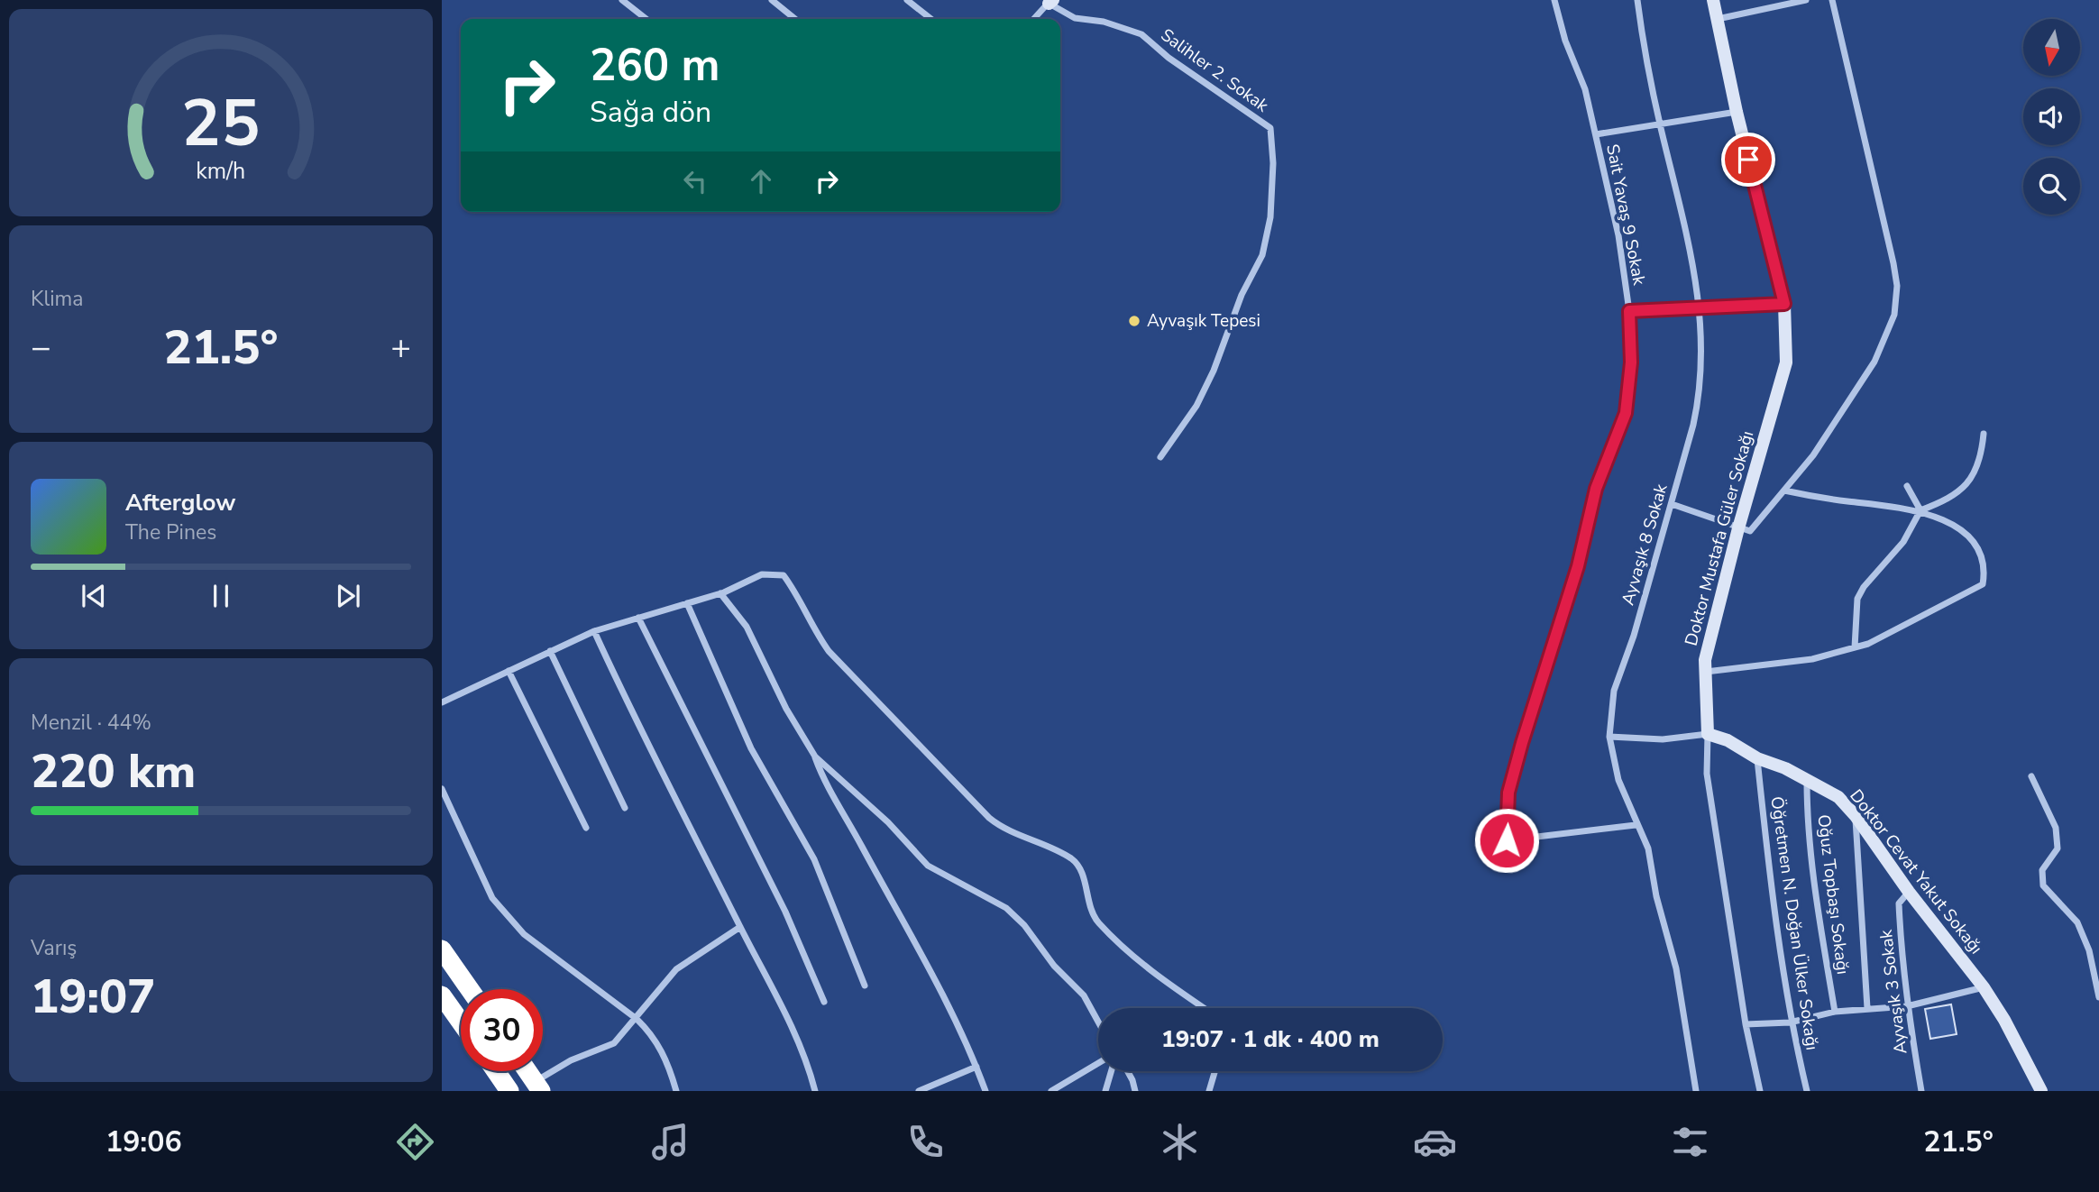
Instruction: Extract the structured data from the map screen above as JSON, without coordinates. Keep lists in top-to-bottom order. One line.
{"streets":{"street":["Salihler 2. Sokak","Sait Yavaş 9 Sokak","Doktor Mustafa Güler Sokağı","Ayvaşık 8 Sokak","Doktor Cevat Yakut Sokağı","Oğuz Topbaşı Sokağı","Öğretmen N. Doğan Ülker Sokağı","Ayvaşık 3 Sokak"]},"crossings":[["Sait Yavaş 9 Sokak","Ayvaşık 8 Sokak"],["Doktor Mustafa Güler Sokağı","Doktor Cevat Yakut Sokağı"],["Doktor Cevat Yakut Sokağı","Oğuz Topbaşı Sokağı"],["Doktor Cevat Yakut Sokağı","Öğretmen N. Doğan Ülker Sokağı"],["Doktor Cevat Yakut Sokağı","Ayvaşık 3 Sokak"]],"places":["Ayvaşık Tepesi"],"north":"bottom","page":{"turn":["260 m","Sağa dön"],"tile":["Klima",["Menzil · 44%","220 km"],["Varış","19:07"]],"heat":["−","21.5°","+"],"song":["Afterglow","The Pines"],"limit":"30","trip":"19:07 · 1 dk · 400 m","tabs":["19:06","21.5°"],"gauge":["25","km/h"]}}
